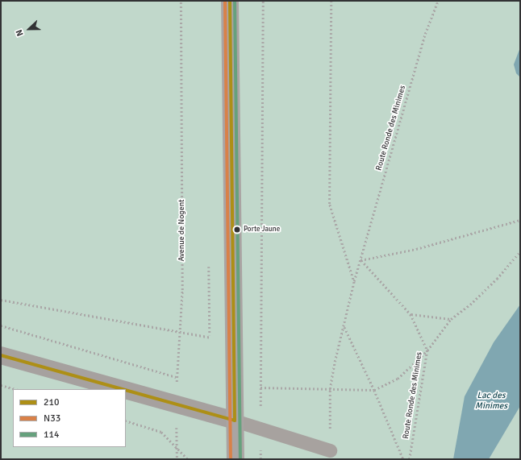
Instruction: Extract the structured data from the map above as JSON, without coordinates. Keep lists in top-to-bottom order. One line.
{"streets":{"path":["Route Ronde des Minimes","Avenue de Nogent"]},"water":["Lac des Minimes"],"places":["Porte Jaune"],"lines":["transit line 210","transit line N33","transit line 114"],"legend":["210","N33","114"],"north":"left"}
